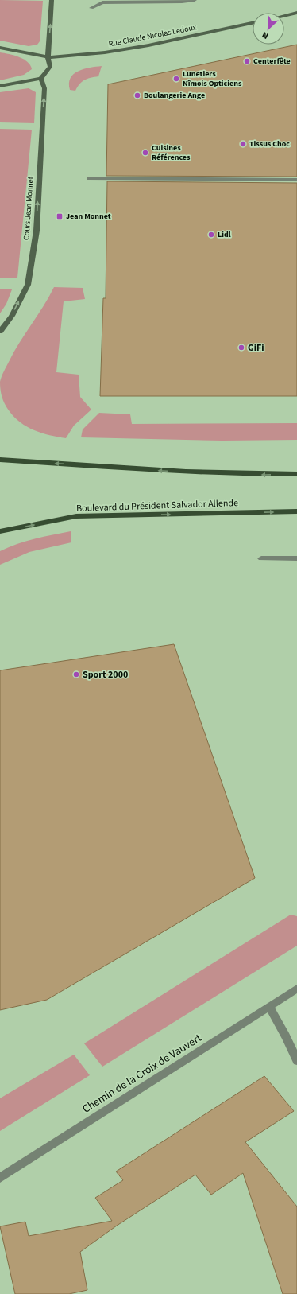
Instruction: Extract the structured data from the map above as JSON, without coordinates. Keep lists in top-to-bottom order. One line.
{"streets":{"main road":["Rue Claude Nicolas Ledoux","Cours Jean Monnet","Boulevard du Président Salvador Allende"],"street":["Chemin de la Croix de Vauvert"]},"one_way":["Cours Jean Monnet"],"places":{"other":["Centerfête","Lunetiers Nîmois Opticiens","Boulangerie Ange","Tissus Choc","Cuisines Références","Lidl","GiFi","Sport 2000"],"transit":["Jean Monnet"]},"north":"bottom left"}
